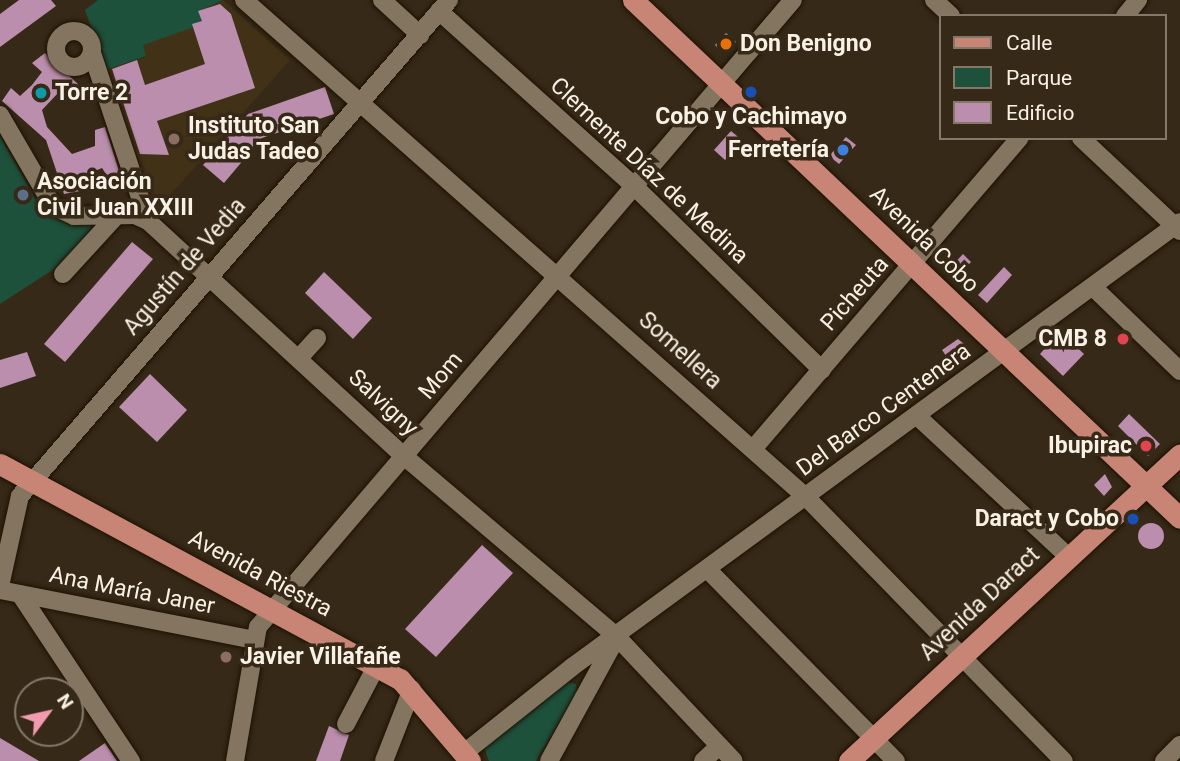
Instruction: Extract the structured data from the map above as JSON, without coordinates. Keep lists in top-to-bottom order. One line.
{"streets":{"main road":["Avenida Cobo","Avenida Riestra","Avenida Daract"],"street":["Clemente Díaz de Medina","Agustín de Vedia","Picheuta","Somellera","Mom","Salvigny","Del Barco Centenera","Ana María Janer"]},"crossings":[["Clemente Díaz de Medina","Agustín de Vedia"],["Clemente Díaz de Medina","Picheuta"],["Clemente Díaz de Medina","Mom"],["Avenida Cobo","Picheuta"],["Avenida Cobo","Mom"],["Avenida Cobo","Del Barco Centenera"],["Avenida Cobo","Avenida Daract"],["Agustín de Vedia","Somellera"],["Agustín de Vedia","Salvigny"],["Agustín de Vedia","Avenida Riestra"],["Agustín de Vedia","Ana María Janer"],["Picheuta","Somellera"],["Somellera","Mom"],["Somellera","Del Barco Centenera"],["Somellera","Avenida Daract"],["Mom","Salvigny"],["Mom","Avenida Riestra"],["Mom","Ana María Janer"],["Salvigny","Del Barco Centenera"],["Del Barco Centenera","Avenida Riestra"]],"places":["Don Benigno","Cobo y Cachimayo","Torre 2","Instituto San Judas Tadeo","Ferretería","Asociación Civil Juan XXIII","CMB 8","Ibupirac","Daract y Cobo","Javier Villafañe"],"legend":["Calle","Parque","Edificio"],"north":"top right"}
